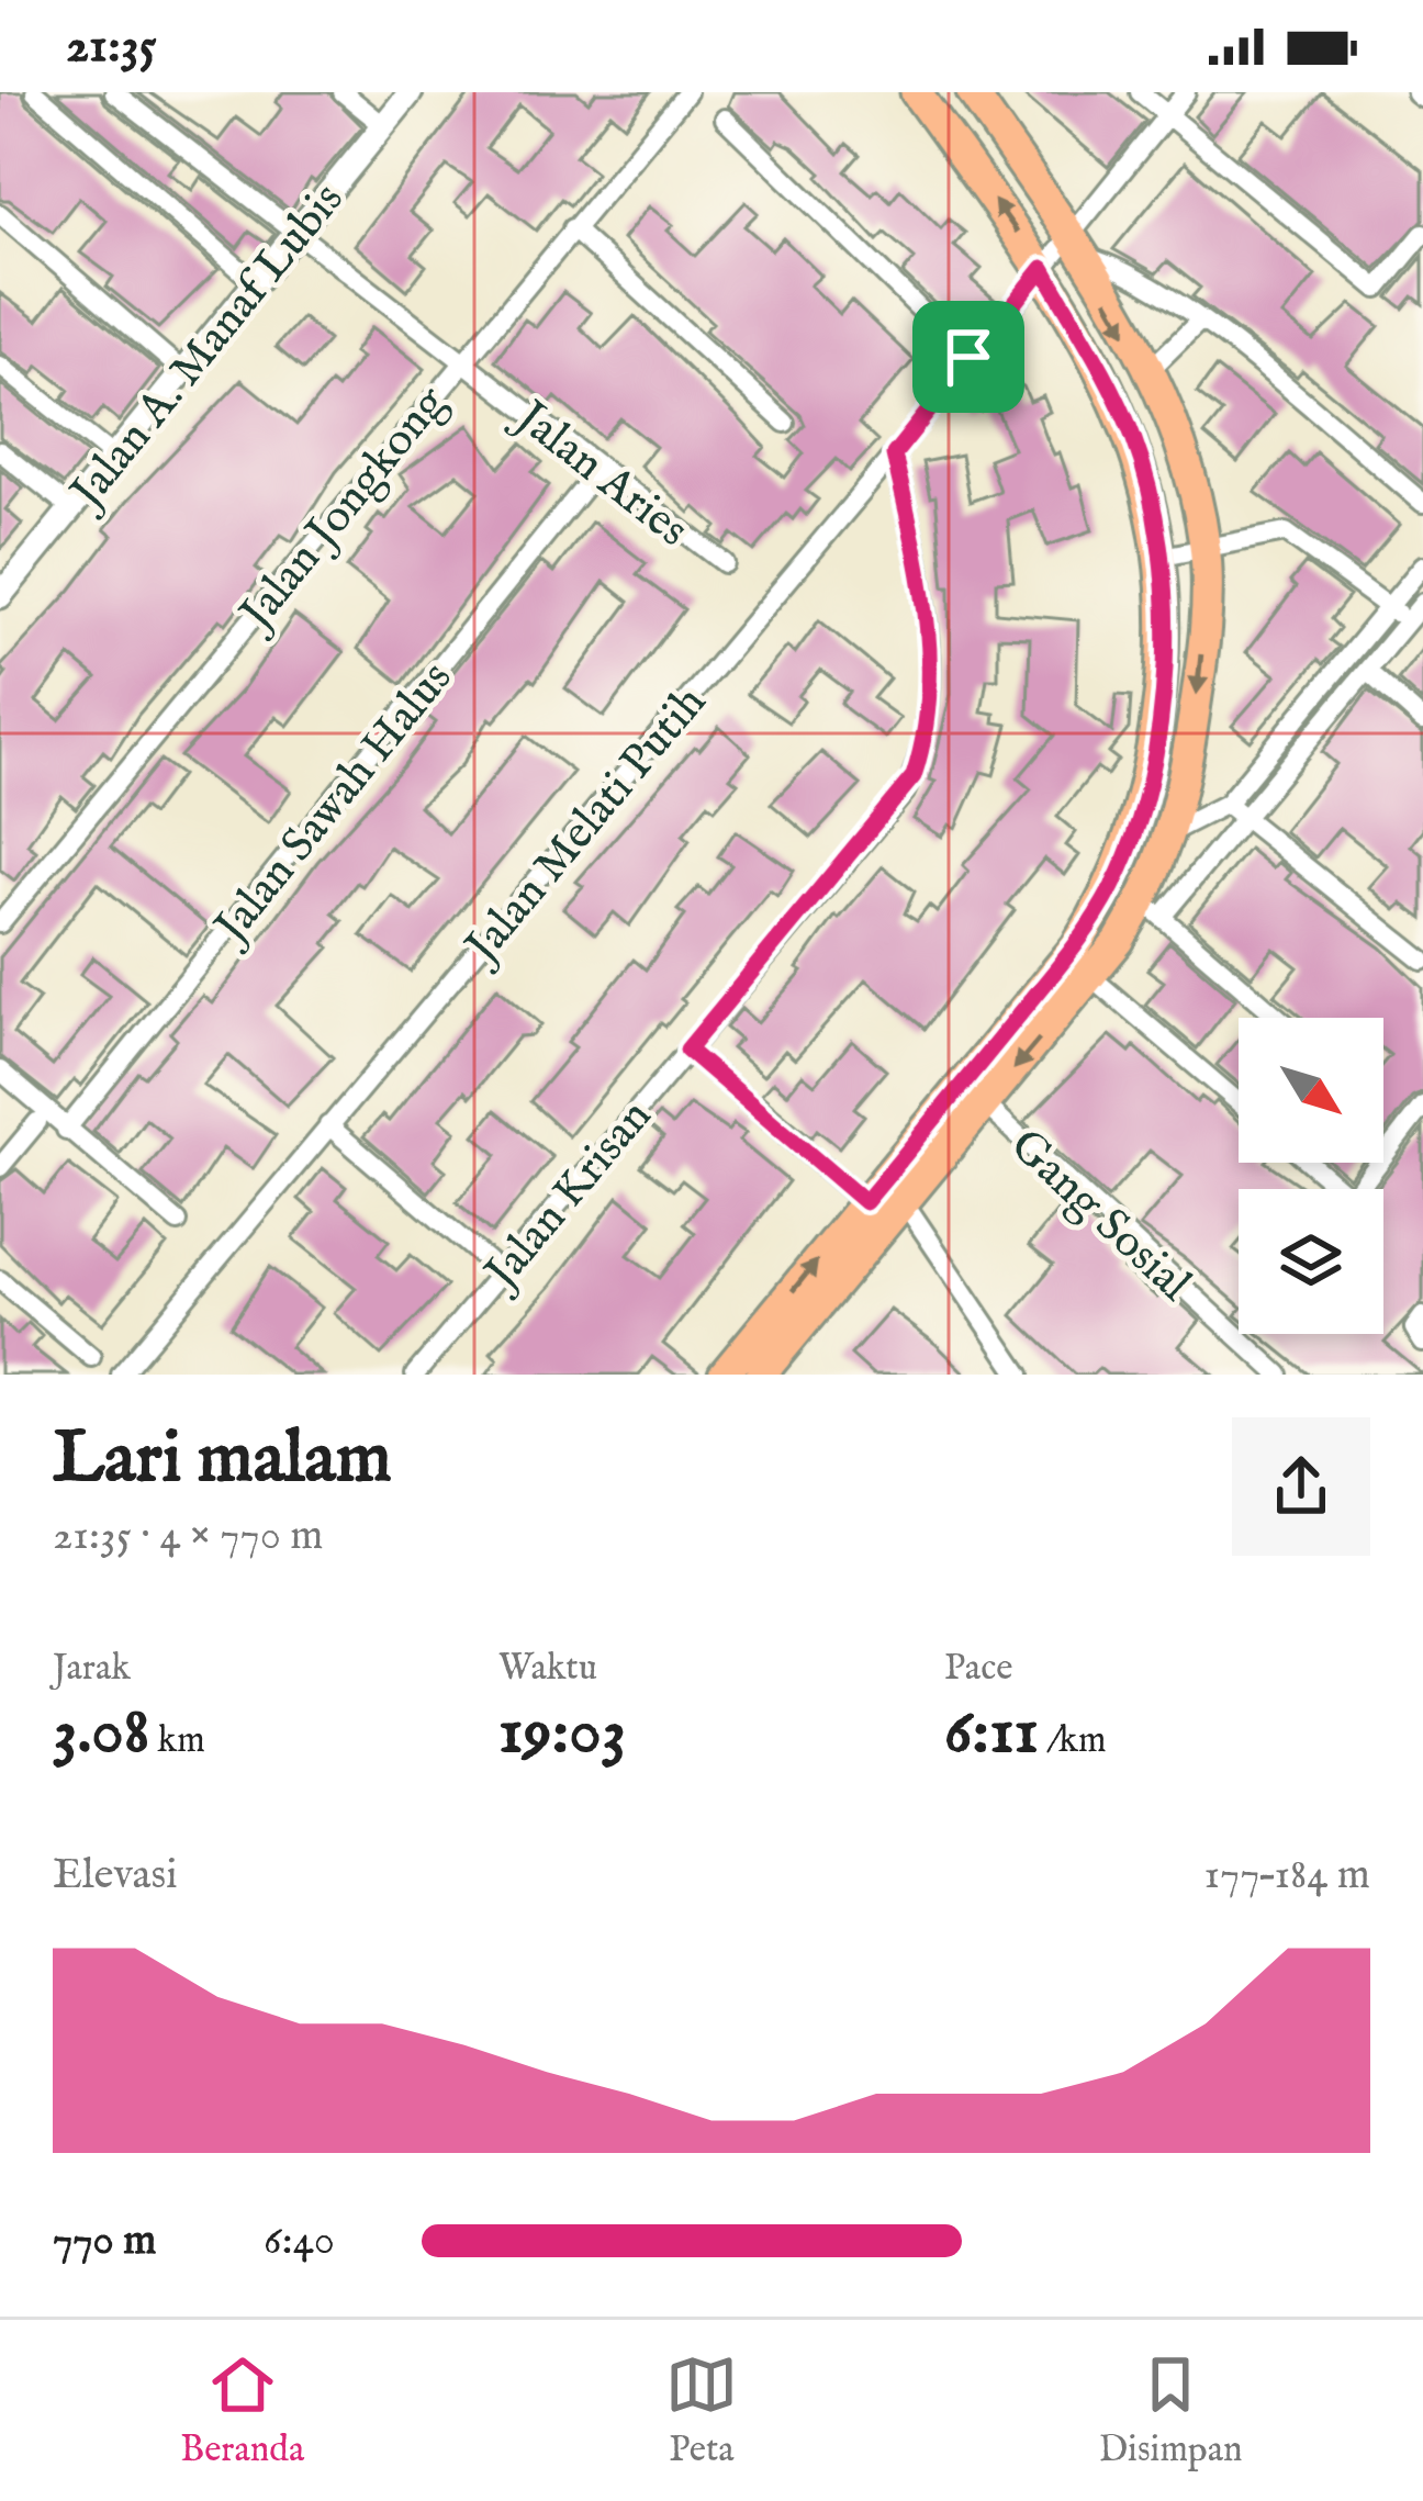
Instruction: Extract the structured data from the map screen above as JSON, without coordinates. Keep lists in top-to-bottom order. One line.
{"streets":{"street":["Jalan A. Manaf Lubis","Jalan Aries","Jalan Jongkong","Jalan Sawah Halus","Jalan Melati Putih","Jalan Krisan","Gang Sosial"]},"crossings":[["Jalan A. Manaf Lubis","Jalan Aries"],["Jalan Aries","Jalan Jongkong"],["Jalan Aries","Jalan Sawah Halus"],["Jalan Melati Putih","Jalan Krisan"]],"north":"bottom right","page":{"status":"21:35","heading":["Lari malam","21:35 · 4 × 770 m"],"stats":[["Jarak","3.08 km"],["Waktu","19:03"],["Pace","6:11 /km"]],"chart":["Elevasi","177–184 m"],"list":[{"name":"770 m","note":"6:40"}],"tabs":["Beranda","Peta","Disimpan"]}}
